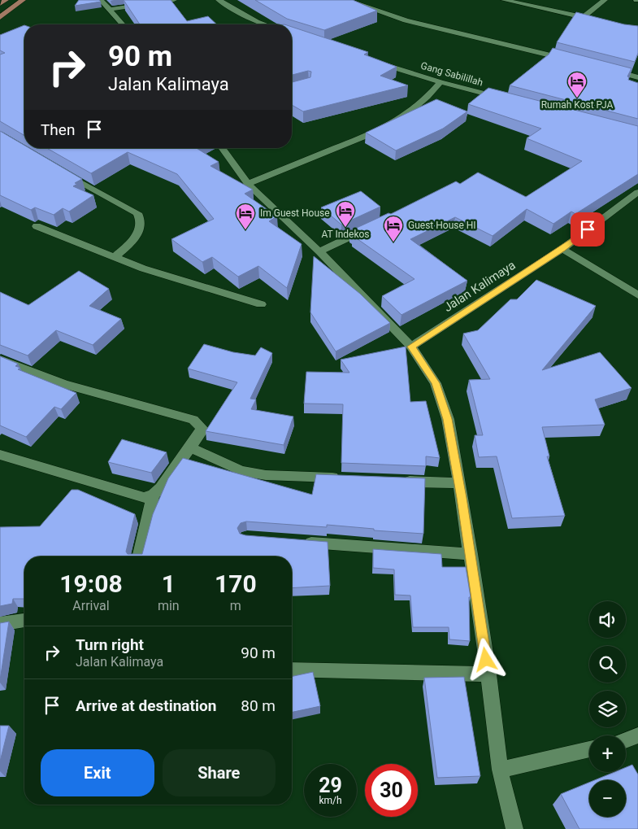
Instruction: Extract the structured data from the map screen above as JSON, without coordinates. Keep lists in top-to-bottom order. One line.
{"streets":{"street":["Gang Sabilillah","Jalan Kalimaya"]},"places":{"hotel":["Rumah Kost PJA","AT Indekos","Im Guest House","Guest House HI"]},"page":{"turn":["90 m","Jalan Kalimaya"],"then":"Then","eta":["19:08","Arrival","1","min","170","m"],"map_buttons":["+","−"],"list":[{"name":"Turn right","note":"Jalan Kalimaya","value":"90 m"},{"name":"Arrive at destination","value":"80 m"}],"buttons":["Exit","Share"],"speed":"29 km/h","limit":"30"}}
